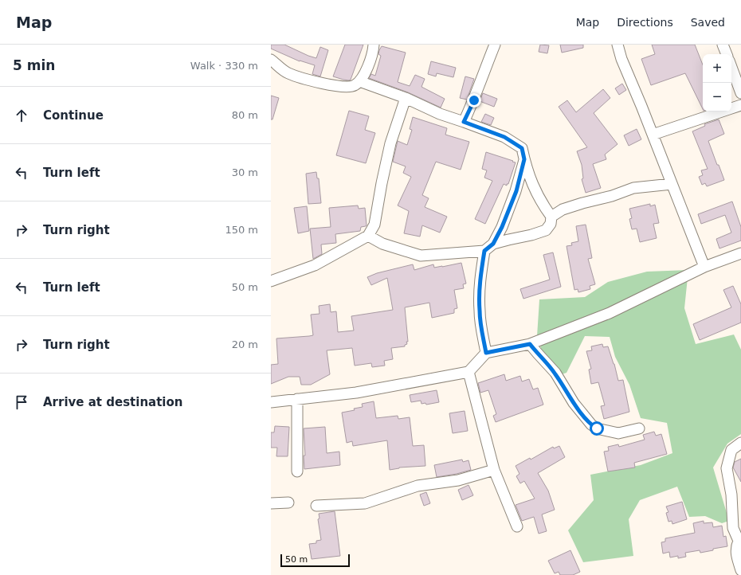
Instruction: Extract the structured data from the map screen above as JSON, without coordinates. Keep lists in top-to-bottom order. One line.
{"scale_bar":"50 m","page":{"header":"Map","nav":["Map","Directions","Saved"],"heading":["5 min","Walk · 330 m"],"map_buttons":["+","−"],"list":[["Continue","80 m"],["Turn left","30 m"],["Turn right","150 m"],["Turn left","50 m"],["Turn right","20 m"],"Arrive at destination"],"scale":"50 m"}}
